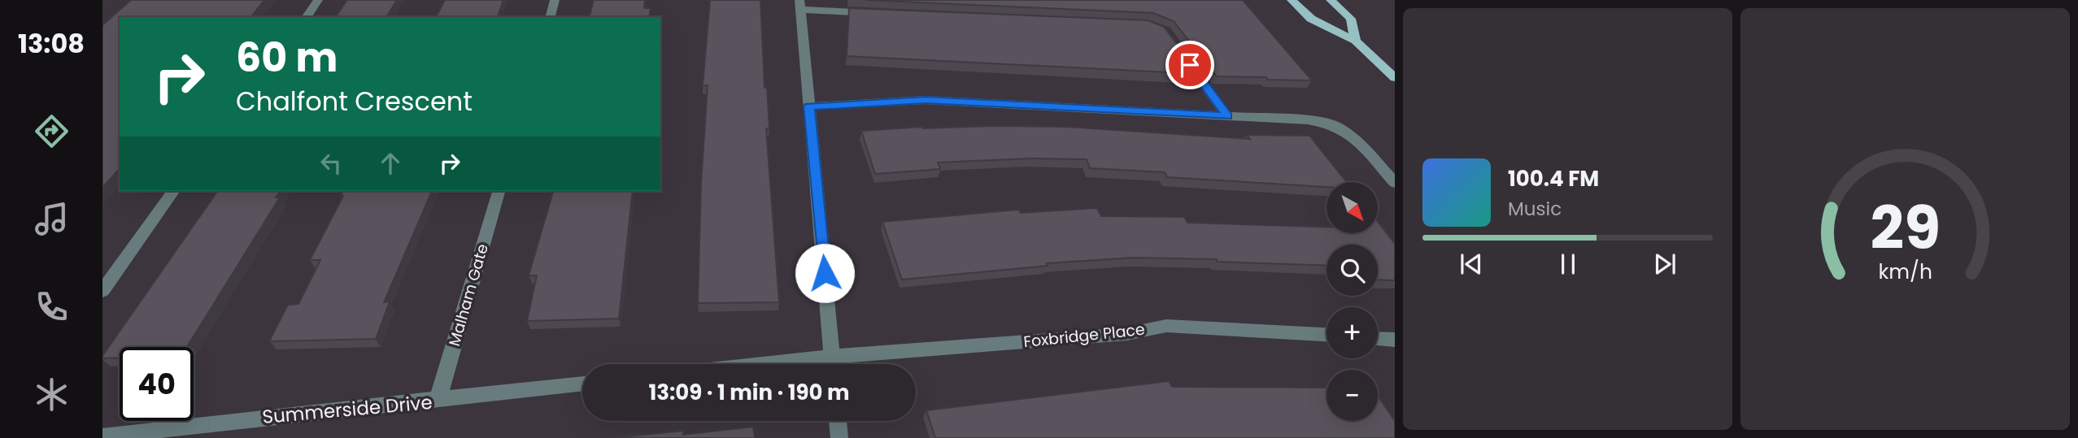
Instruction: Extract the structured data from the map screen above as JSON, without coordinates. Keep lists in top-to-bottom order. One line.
{"streets":{"street":["Malham Gate","Foxbridge Place","Summerside Drive"]},"crossings":[["Malham Gate","Summerside Drive"]],"north":"bottom right","page":{"tabs":"13:08","turn":["60 m","Chalfont Crescent"],"song":["100.4 FM","Music"],"map_buttons":["+","−"],"limit":"40","trip":"13:09 · 1 min · 190 m","gauge":["29","km/h"]}}
